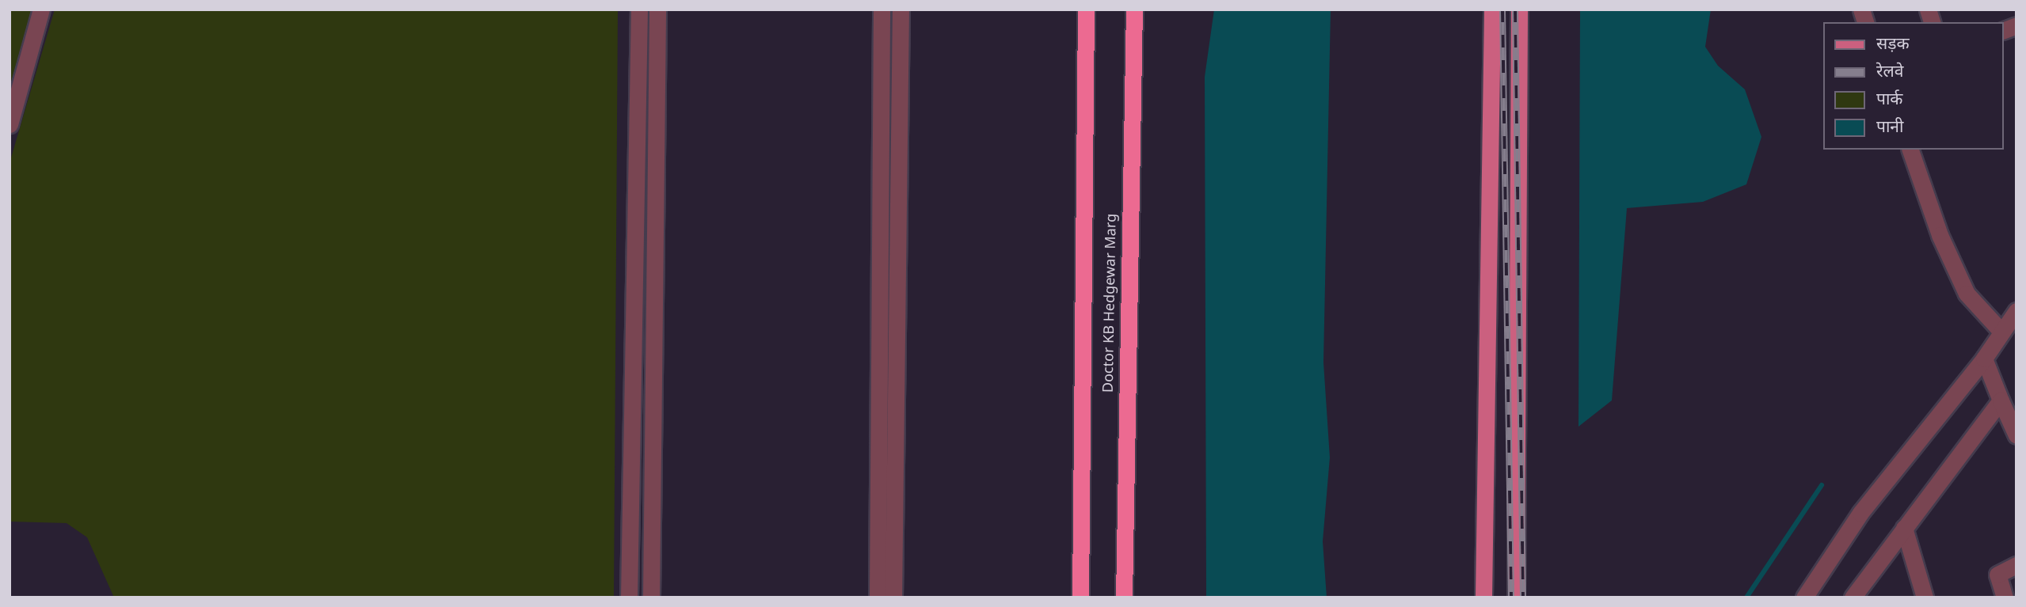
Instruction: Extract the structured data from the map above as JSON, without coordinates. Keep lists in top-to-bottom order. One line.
{"streets":{"highway":["Doctor KB Hedgewar Marg"]},"legend":["सड़क","रेलवे","पार्क","पानी"]}
